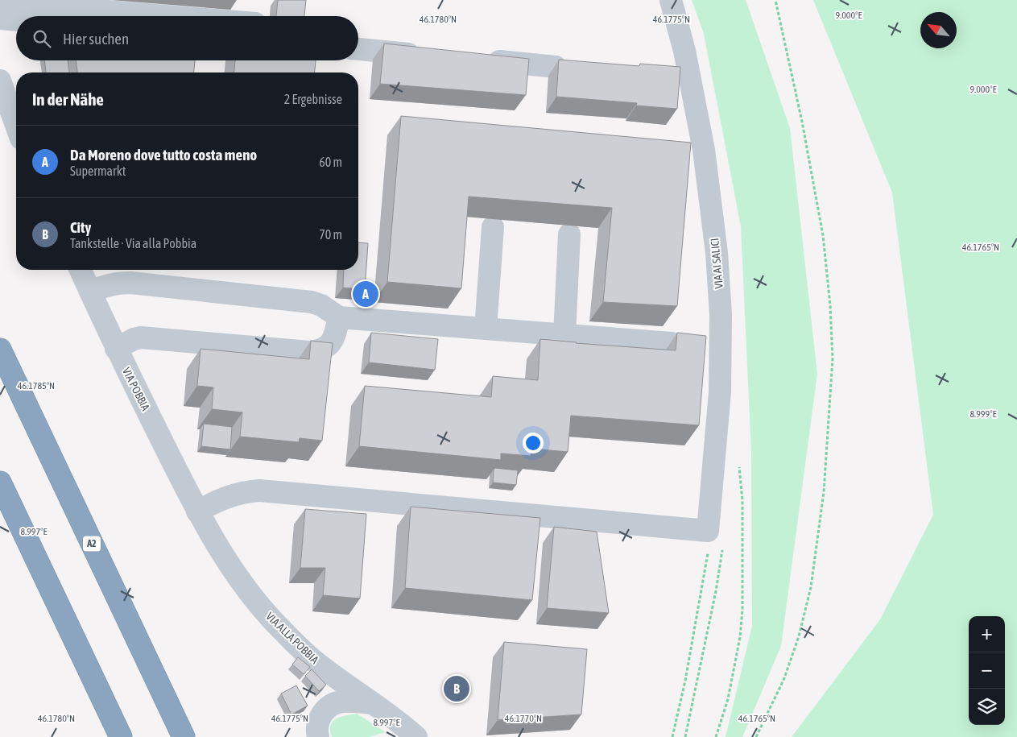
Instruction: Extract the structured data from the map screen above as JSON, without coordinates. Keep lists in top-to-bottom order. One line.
{"streets":{"highway":["A2"],"street":["VIA AI SALICI","VIA POBBIA","VIA ALLA POBBIA"]},"crossings":[["VIA POBBIA","VIA ALLA POBBIA"]],"north":"top left","page":{"search":"Hier suchen","heading":["In der Nähe","2 Ergebnisse"],"list":[{"mark":"A","name":"Da Moreno dove tutto costa meno","note":"Supermarkt","value":"60 m"},{"mark":"B","name":"City","note":"Tankstelle · Via alla Pobbia","value":"70 m"}],"pins":["A","B"],"map_buttons":["+","−"]},"coordinates":["9.000°E","46.1780°N","46.1775°N","46.1765°N","46.1785°N","8.999°E","8.997°E","46.1770°N"]}
